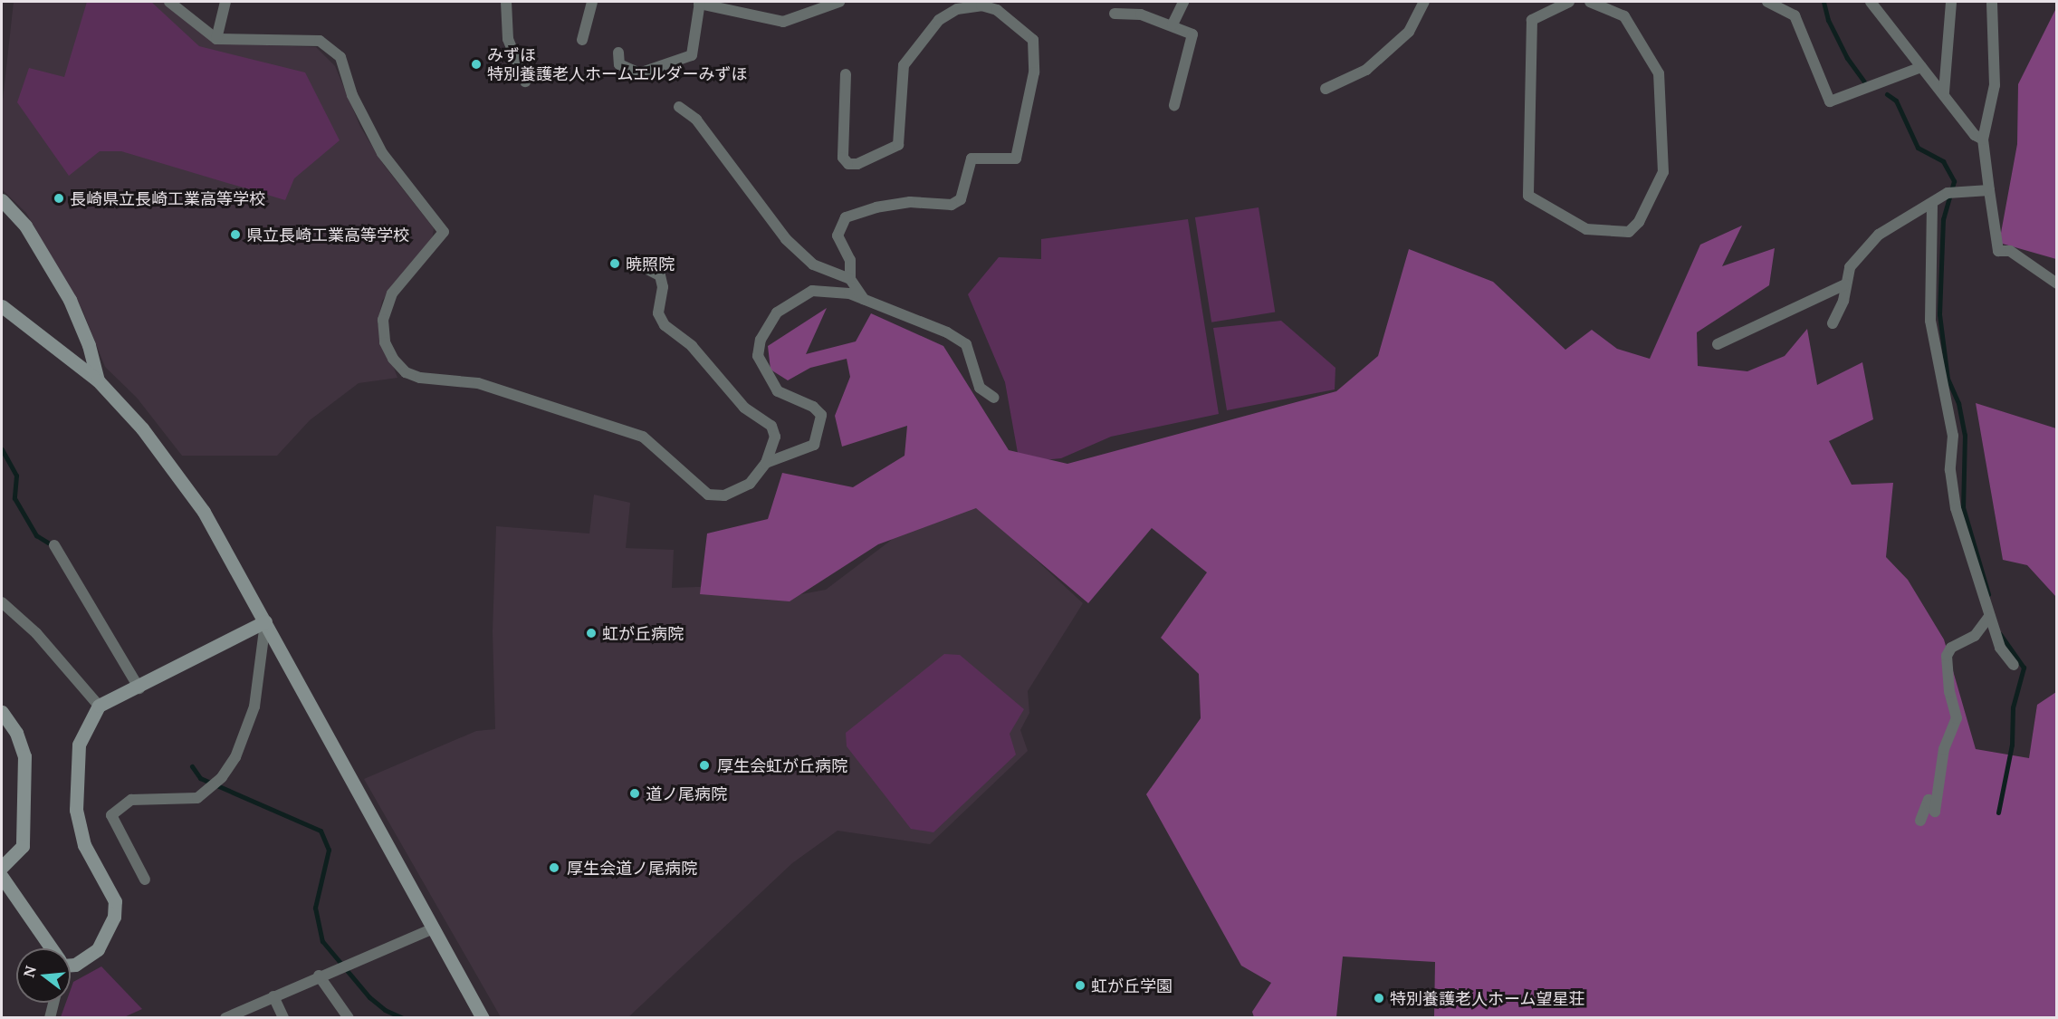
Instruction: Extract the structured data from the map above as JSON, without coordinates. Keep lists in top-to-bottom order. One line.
{"places":["みずほ 特別養護老人ホームエルダーみずほ","長崎県立長崎工業高等学校","県立長崎工業高等学校","暁照院","虹が丘病院","厚生会虹が丘病院","道ノ尾病院","厚生会道ノ尾病院","虹が丘学園","特別養護老人ホーム望星荘"],"north":"left"}
